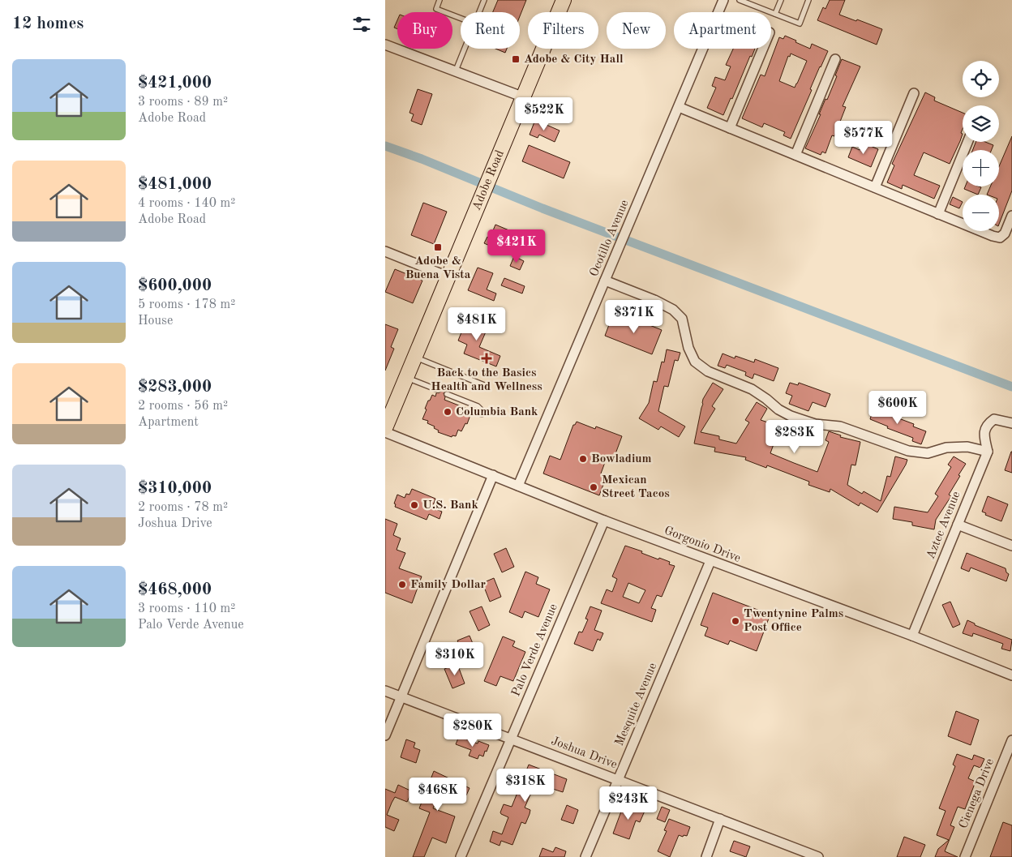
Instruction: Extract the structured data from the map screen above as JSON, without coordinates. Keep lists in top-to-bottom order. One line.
{"streets":{"main road":["Adobe Road"],"street":["Ocotillo Avenue","Aztec Avenue","Gorgonio Drive","Palo Verde Avenue","Mesquite Avenue","Joshua Drive","Cienega Drive"]},"crossings":[["Ocotillo Avenue","Gorgonio Drive"],["Aztec Avenue","Gorgonio Drive"],["Gorgonio Drive","Palo Verde Avenue"],["Gorgonio Drive","Mesquite Avenue"],["Palo Verde Avenue","Joshua Drive"],["Mesquite Avenue","Joshua Drive"]],"places":{"transit":["Adobe & City Hall","Adobe & Buena Vista"],"health":["Back to the Basics Health and Wellness"],"other":["Columbia Bank","Bowladium","Mexican Street Tacos","U.S. Bank","Family Dollar","Twentynine Palms Post Office"]},"page":{"heading":"12 homes","chip":["Buy","Rent","Filters","New","Apartment"],"list":[{"name":"$421,000","note":"3 rooms · 89 m² · Adobe Road"},{"name":"$481,000","note":"4 rooms · 140 m² · Adobe Road"},{"name":"$600,000","note":"5 rooms · 178 m² · House"},{"name":"$283,000","note":"2 rooms · 56 m² · Apartment"},{"name":"$310,000","note":"2 rooms · 78 m² · Joshua Drive"},{"name":"$468,000","note":"3 rooms · 110 m² · Palo Verde Avenue"}],"map_buttons":["+","−"],"price":["$522K","$577K","$421K","$371K","$481K","$600K","$283K","$310K","$280K","$318K","$468K","$243K"]}}
